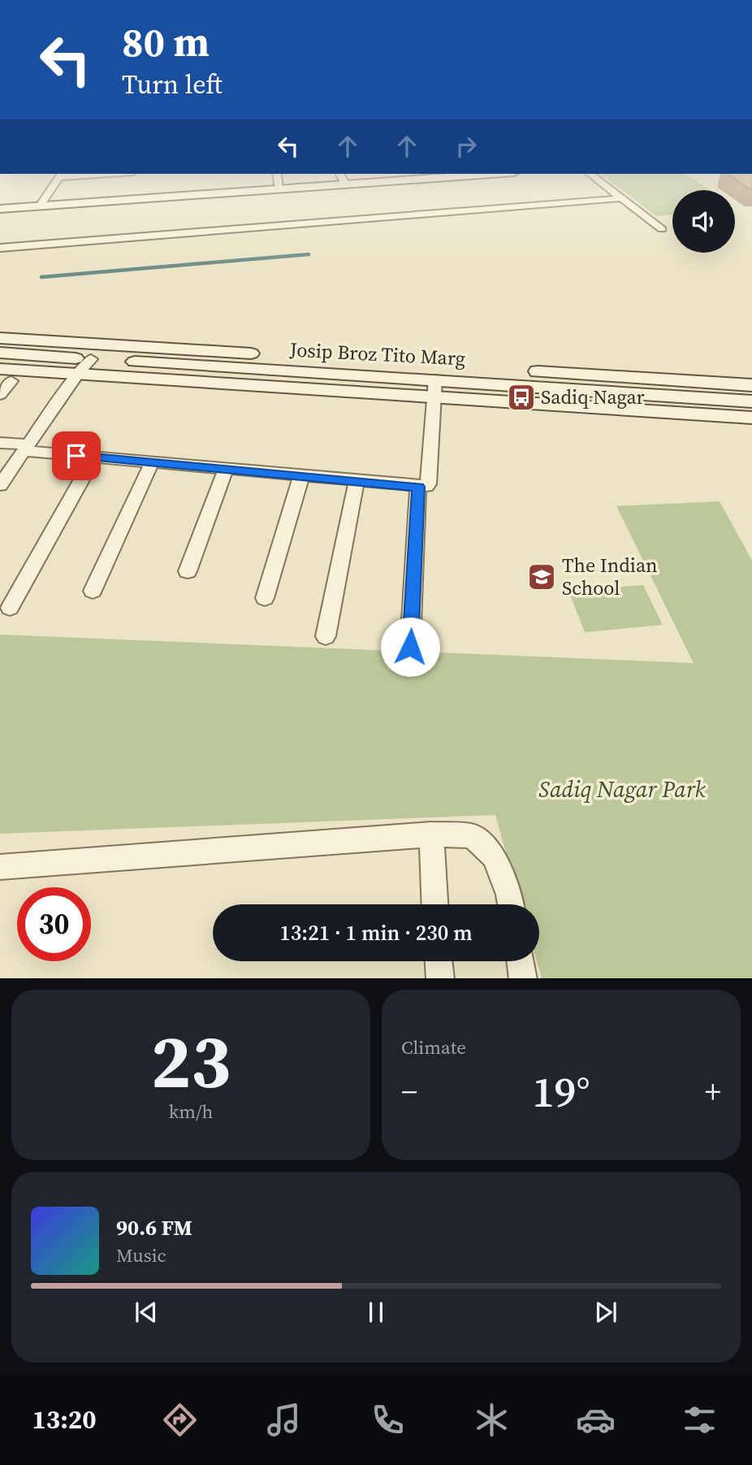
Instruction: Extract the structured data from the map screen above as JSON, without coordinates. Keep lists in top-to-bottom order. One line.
{"streets":{"main road":["Josip Broz Tito Marg"]},"parks":["Sadiq Nagar Park"],"places":{"bus stop":["Sadiq Nagar"],"school or university":["The Indian School"]},"page":{"turn":["80 m","Turn left"],"limit":"30","trip":"13:21 · 1 min · 230 m","tile":[["23","km/h"],"Climate"],"heat":["−","19°","+"],"song":["90.6 FM","Music"],"tabs":"13:20"}}
